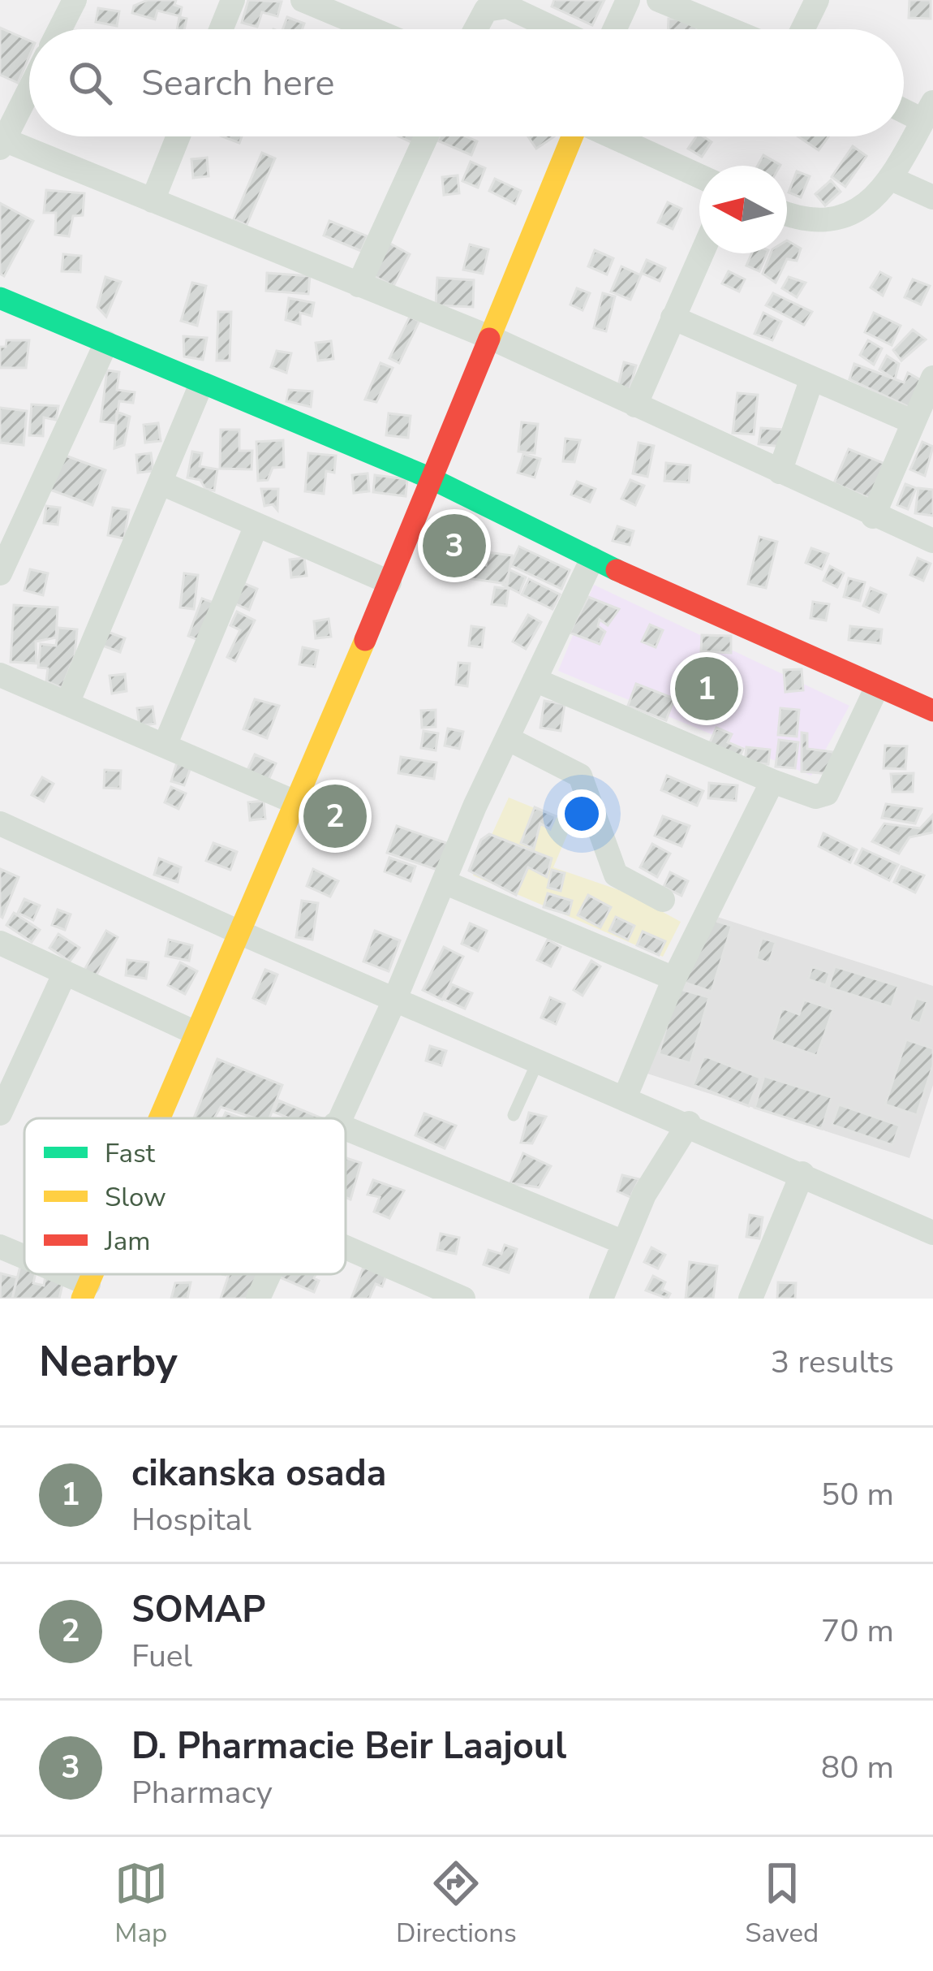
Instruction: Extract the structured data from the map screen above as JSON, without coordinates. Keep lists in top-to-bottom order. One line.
{"legend":["Fast","Slow","Jam"],"north":"left","page":{"search":"Search here","pins":["3","1","2"],"heading":["Nearby","3 results"],"list":[{"mark":"1","name":"cikanska osada","note":"Hospital","value":"50 m"},{"mark":"2","name":"SOMAP","note":"Fuel","value":"70 m"},{"mark":"3","name":"D. Pharmacie Beir Laajoul","note":"Pharmacy","value":"80 m"}],"nav":["Map","Directions","Saved"]}}
